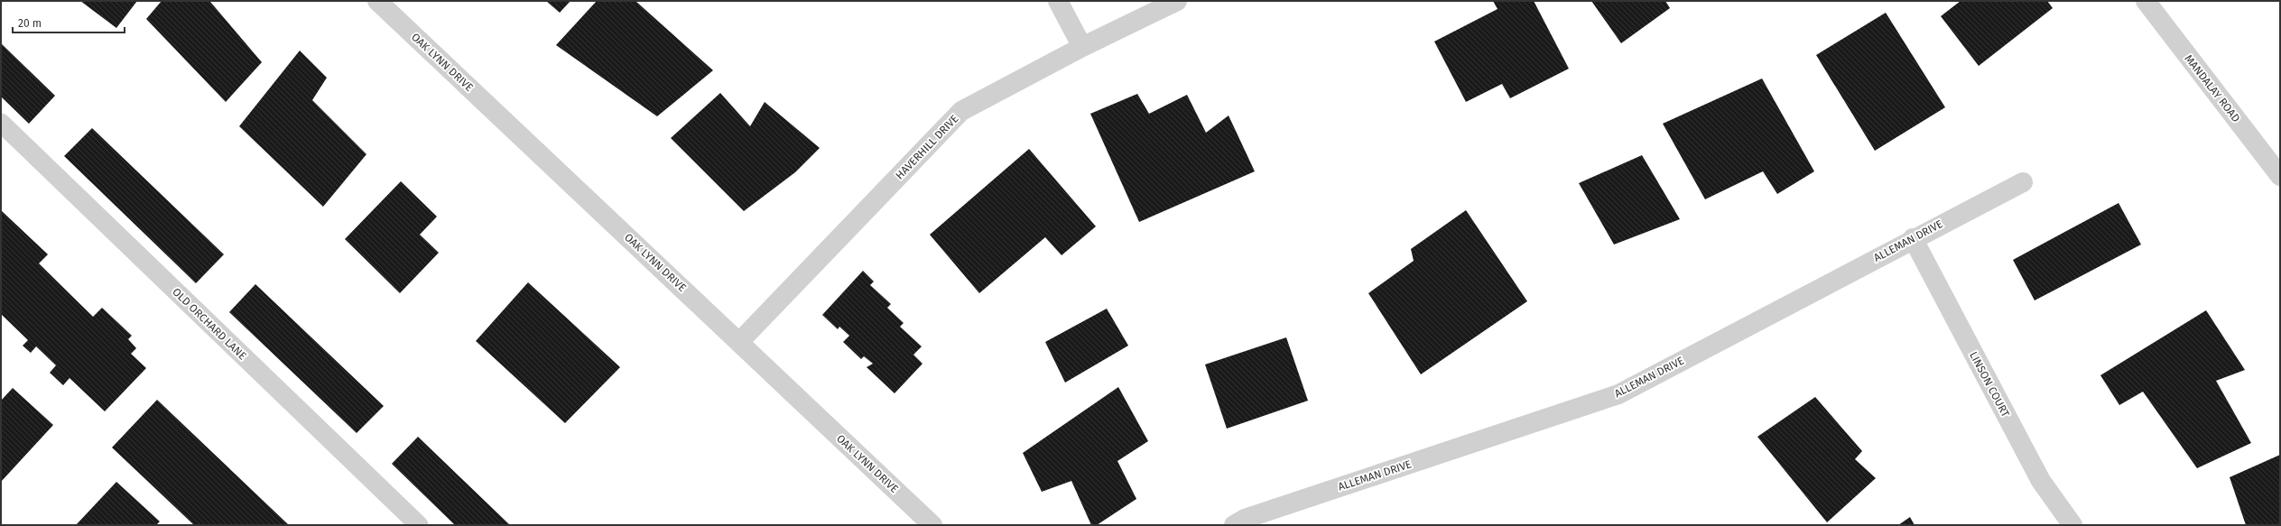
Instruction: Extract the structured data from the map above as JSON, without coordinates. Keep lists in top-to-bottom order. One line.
{"streets":{"street":["OAK LYNN DRIVE","MANDALAY ROAD","HAVERHILL DRIVE","ALLEMAN DRIVE","LINSON COURT"],"lane":["OLD ORCHARD LANE"]},"crossings":[["OAK LYNN DRIVE","HAVERHILL DRIVE"],["ALLEMAN DRIVE","LINSON COURT"]],"scale_bar":"20 m"}
